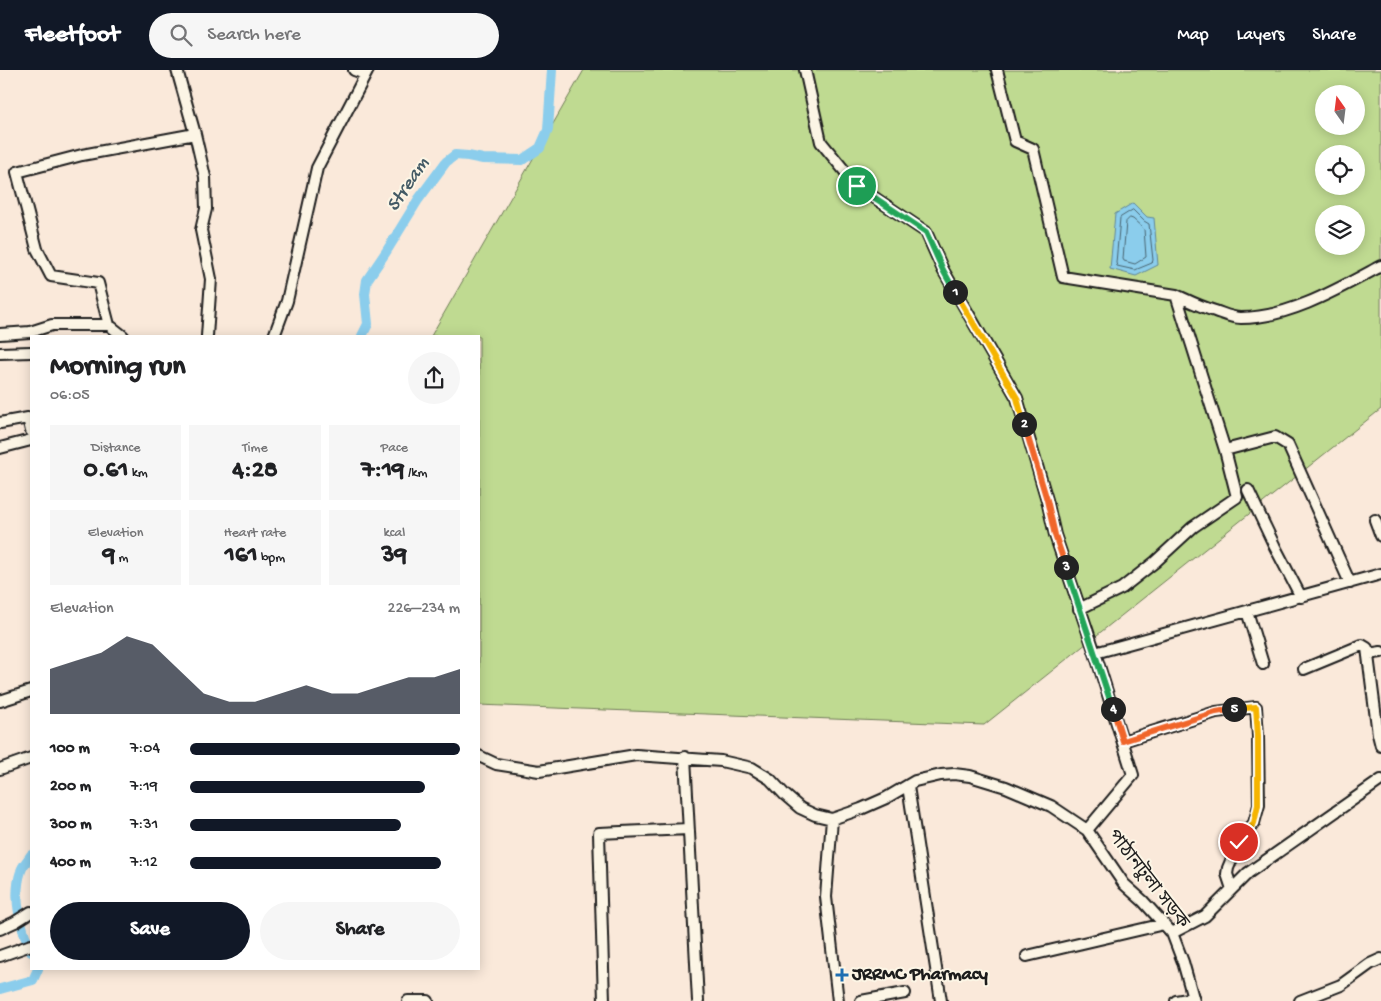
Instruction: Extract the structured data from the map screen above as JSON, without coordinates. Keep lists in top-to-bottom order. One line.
{"streets":{"street":["পাঠানটুলা সড়ক"]},"water":["Stream"],"places":{"health":["JRRMC Pharmacy"]},"north":"top","page":{"header":"Fleetfoot","search":"Search here","nav":["Map","Layers","Share"],"pins":["1","2","3","4","5"],"heading":["Morning run","06:05"],"stats":[["Distance","0.61 km"],["Time","4:28"],["Pace","7:19 /km"],["Elevation","9 m"],["Heart rate","161 bpm"],["kcal","39"]],"chart":["Elevation","226–234 m"],"list":[{"name":"100 m","note":"7:04"},{"name":"200 m","note":"7:19"},{"name":"300 m","note":"7:31"},{"name":"400 m","note":"7:12"}],"buttons":["Save","Share"]}}
